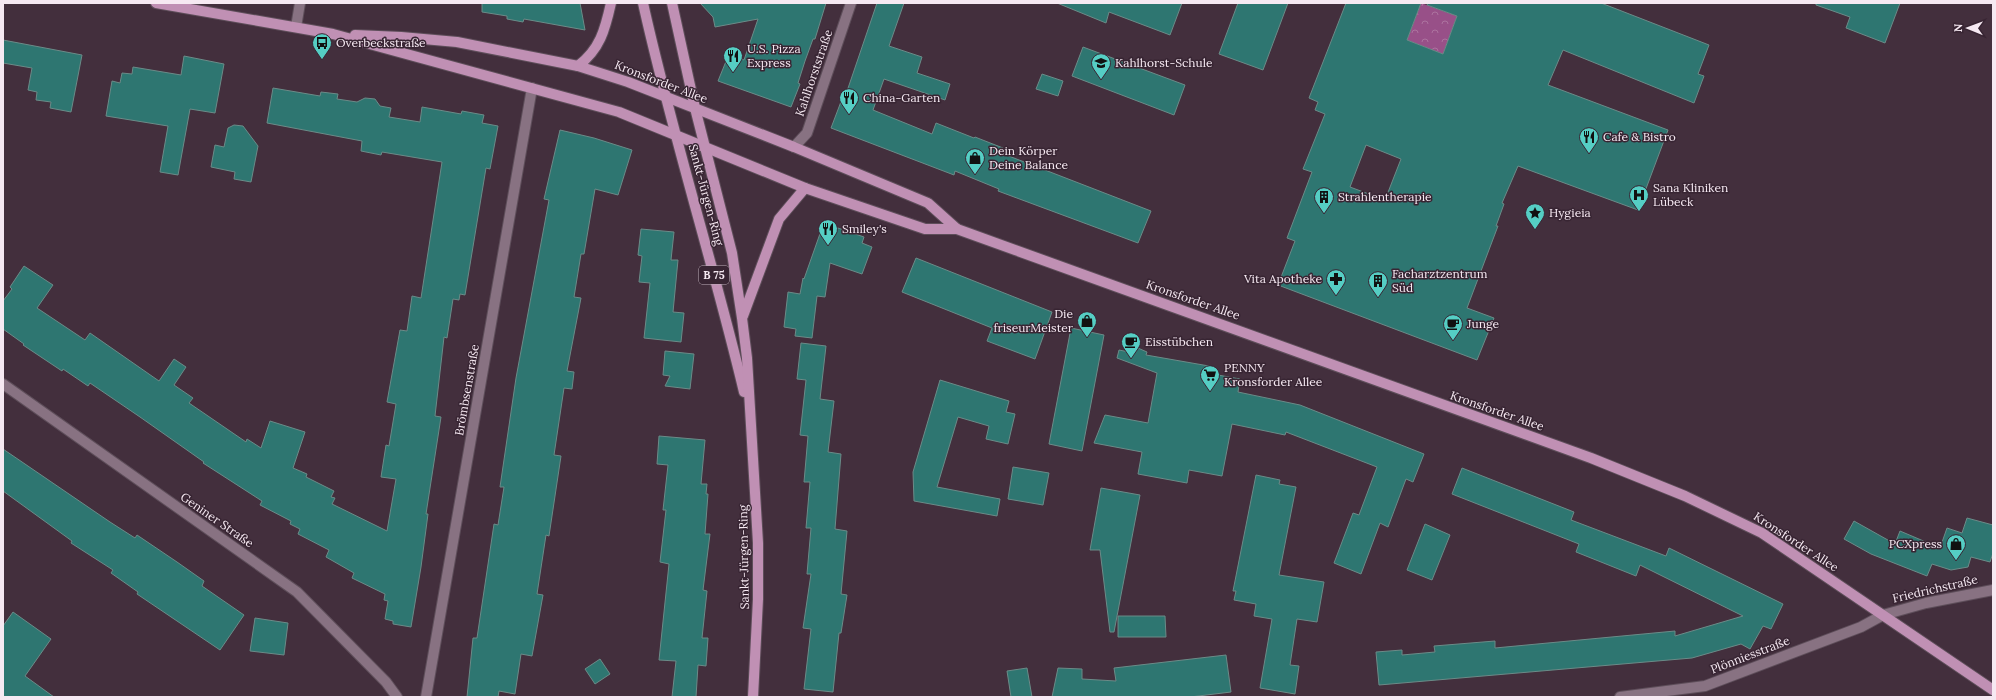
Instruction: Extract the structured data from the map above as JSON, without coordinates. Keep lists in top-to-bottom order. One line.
{"streets":{"main road":["Kronsforder Allee","Sankt-Jürgen-Ring","B 75"],"street":["Kahlhorststraße","Brömbsenstraße","Geniner Straße","Friedrichstraße","Plönniesstraße"]},"crossings":[["Kahlhorststraße","Kronsforder Allee"],["Kronsforder Allee","Sankt-Jürgen-Ring"],["Kronsforder Allee","Brömbsenstraße"],["Kronsforder Allee","Friedrichstraße"],["Kronsforder Allee","Plönniesstraße"],["Friedrichstraße","Plönniesstraße"]],"places":{"bus stop":["Overbeckstraße"],"restaurant":["U.S. Pizza Express","China-Garten","Cafe & Bistro","Smiley's"],"school or university":["Kahlhorst-Schule"],"shop":["Dein Körper Deine Balance","Die friseurMeister","PCXpress"],"hospital":["Sana Kliniken Lübeck"],"building":["Strahlentherapie","Facharztzentrum Süd"],"place":["Hygieia"],"pharmacy":["Vita Apotheke"],"cafe":["Junge","Eisstübchen"],"supermarket":["PENNY Kronsforder Allee"]},"north":"left"}
